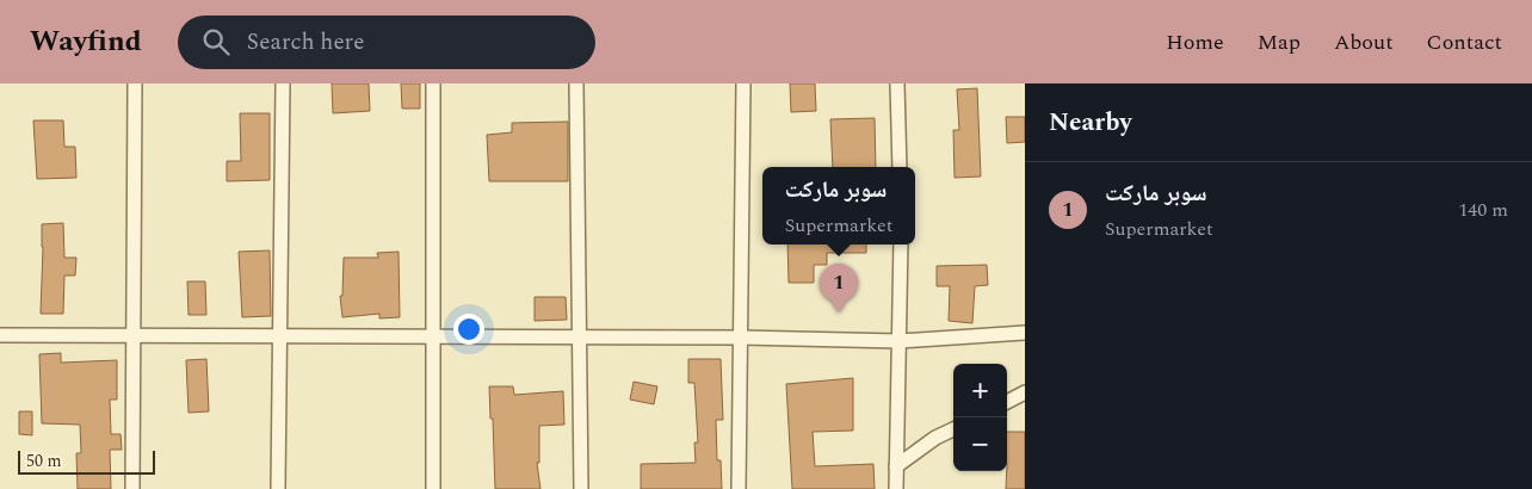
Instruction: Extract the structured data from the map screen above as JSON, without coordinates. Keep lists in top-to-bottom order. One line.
{"scale_bar":"50 m","page":{"header":"Wayfind","search":"Search here","nav":["Home","Map","About","Contact"],"heading":"Nearby","list":[{"mark":"1","name":"سوبر ماركت","note":"Supermarket","value":"140 m"}],"popup":["سوبر ماركت","Supermarket"],"pins":"1","map_buttons":["+","−"],"scale":"50 m"}}
